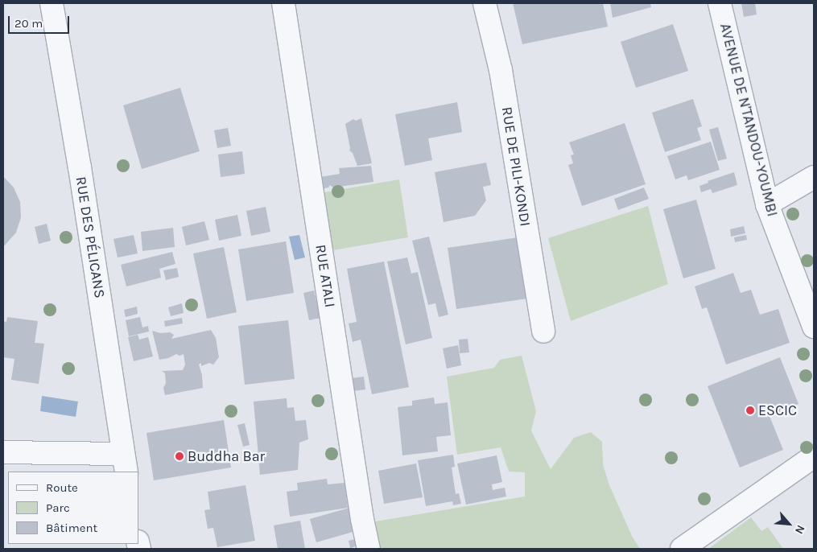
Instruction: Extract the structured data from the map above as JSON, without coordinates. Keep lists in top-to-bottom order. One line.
{"streets":{"street":["AVENUE DE N'TANDOU-YOUMBI","RUE DE PILI-KONDI","RUE DES PÉLICANS","RUE ATALI"]},"places":["ESCIC","Buddha Bar"],"legend":["Route","Parc","Bâtiment"],"scale_bar":"20 m","north":"bottom right"}
